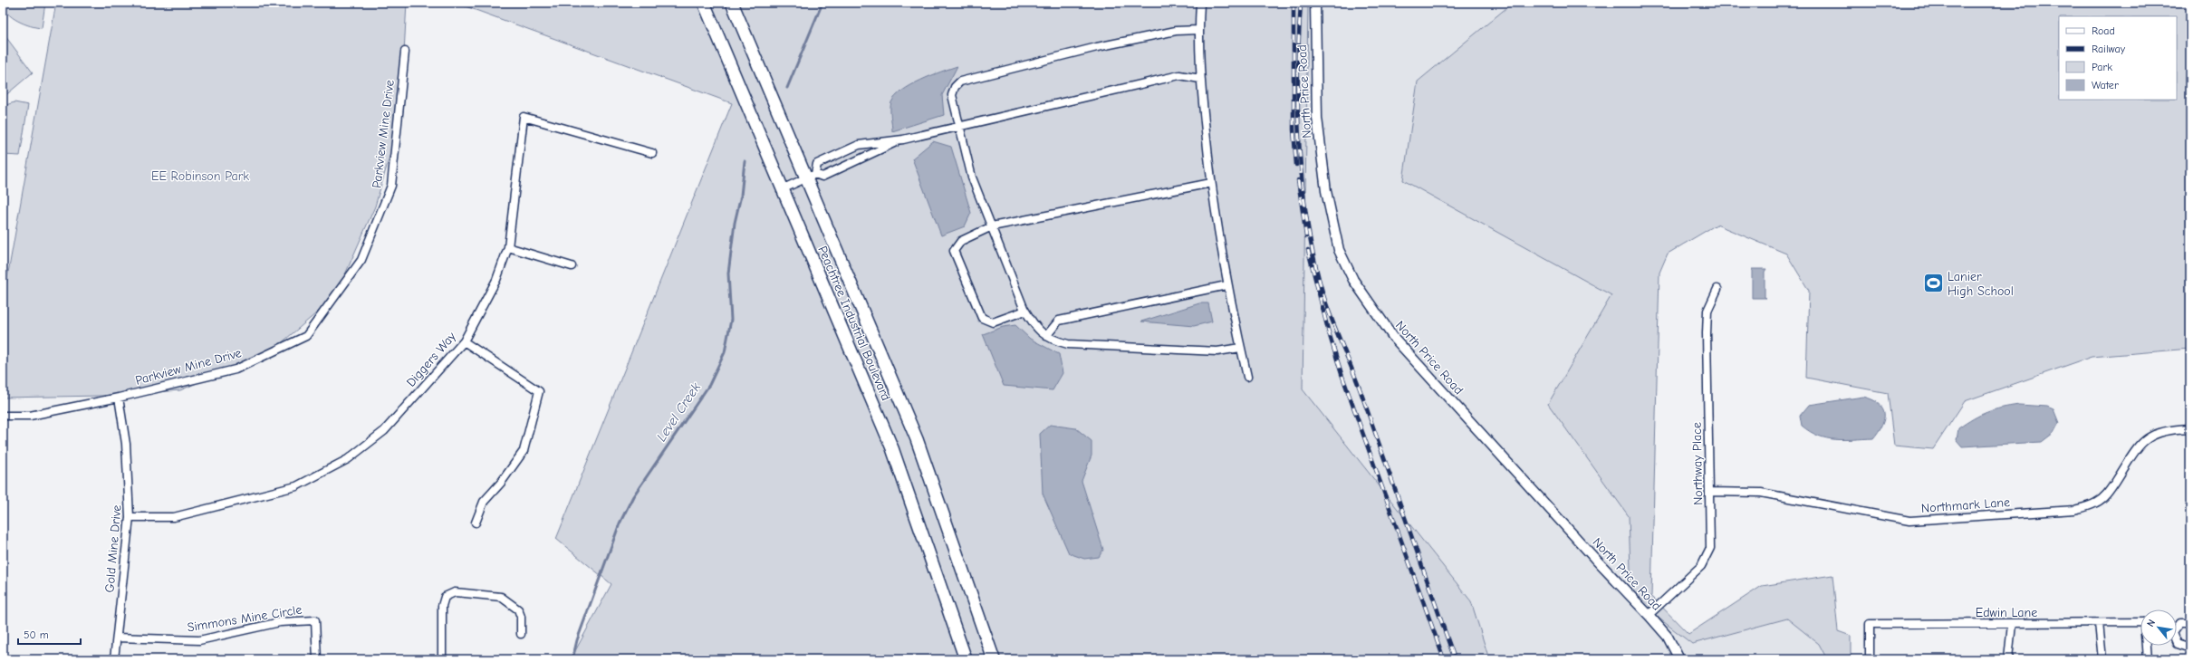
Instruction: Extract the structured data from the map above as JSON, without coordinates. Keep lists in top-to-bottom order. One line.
{"streets":{"highway":["Peachtree Industrial Boulevard"],"street":["North Price Road","Parkview Mine Drive","Diggers Way","Northway Place","Northmark Lane","Gold Mine Drive","Edwin Lane","Simmons Mine Circle"]},"crossings":[["North Price Road","Northway Place"],["Parkview Mine Drive","Gold Mine Drive"],["Diggers Way","Gold Mine Drive"],["Northway Place","Northmark Lane"],["Gold Mine Drive","Simmons Mine Circle"]],"water":["Level Creek"],"parks":["EE Robinson Park"],"places":{"sports":["Lanier High School"]},"legend":["Road","Railway","Park","Water"],"scale_bar":"50 m","north":"top left"}
